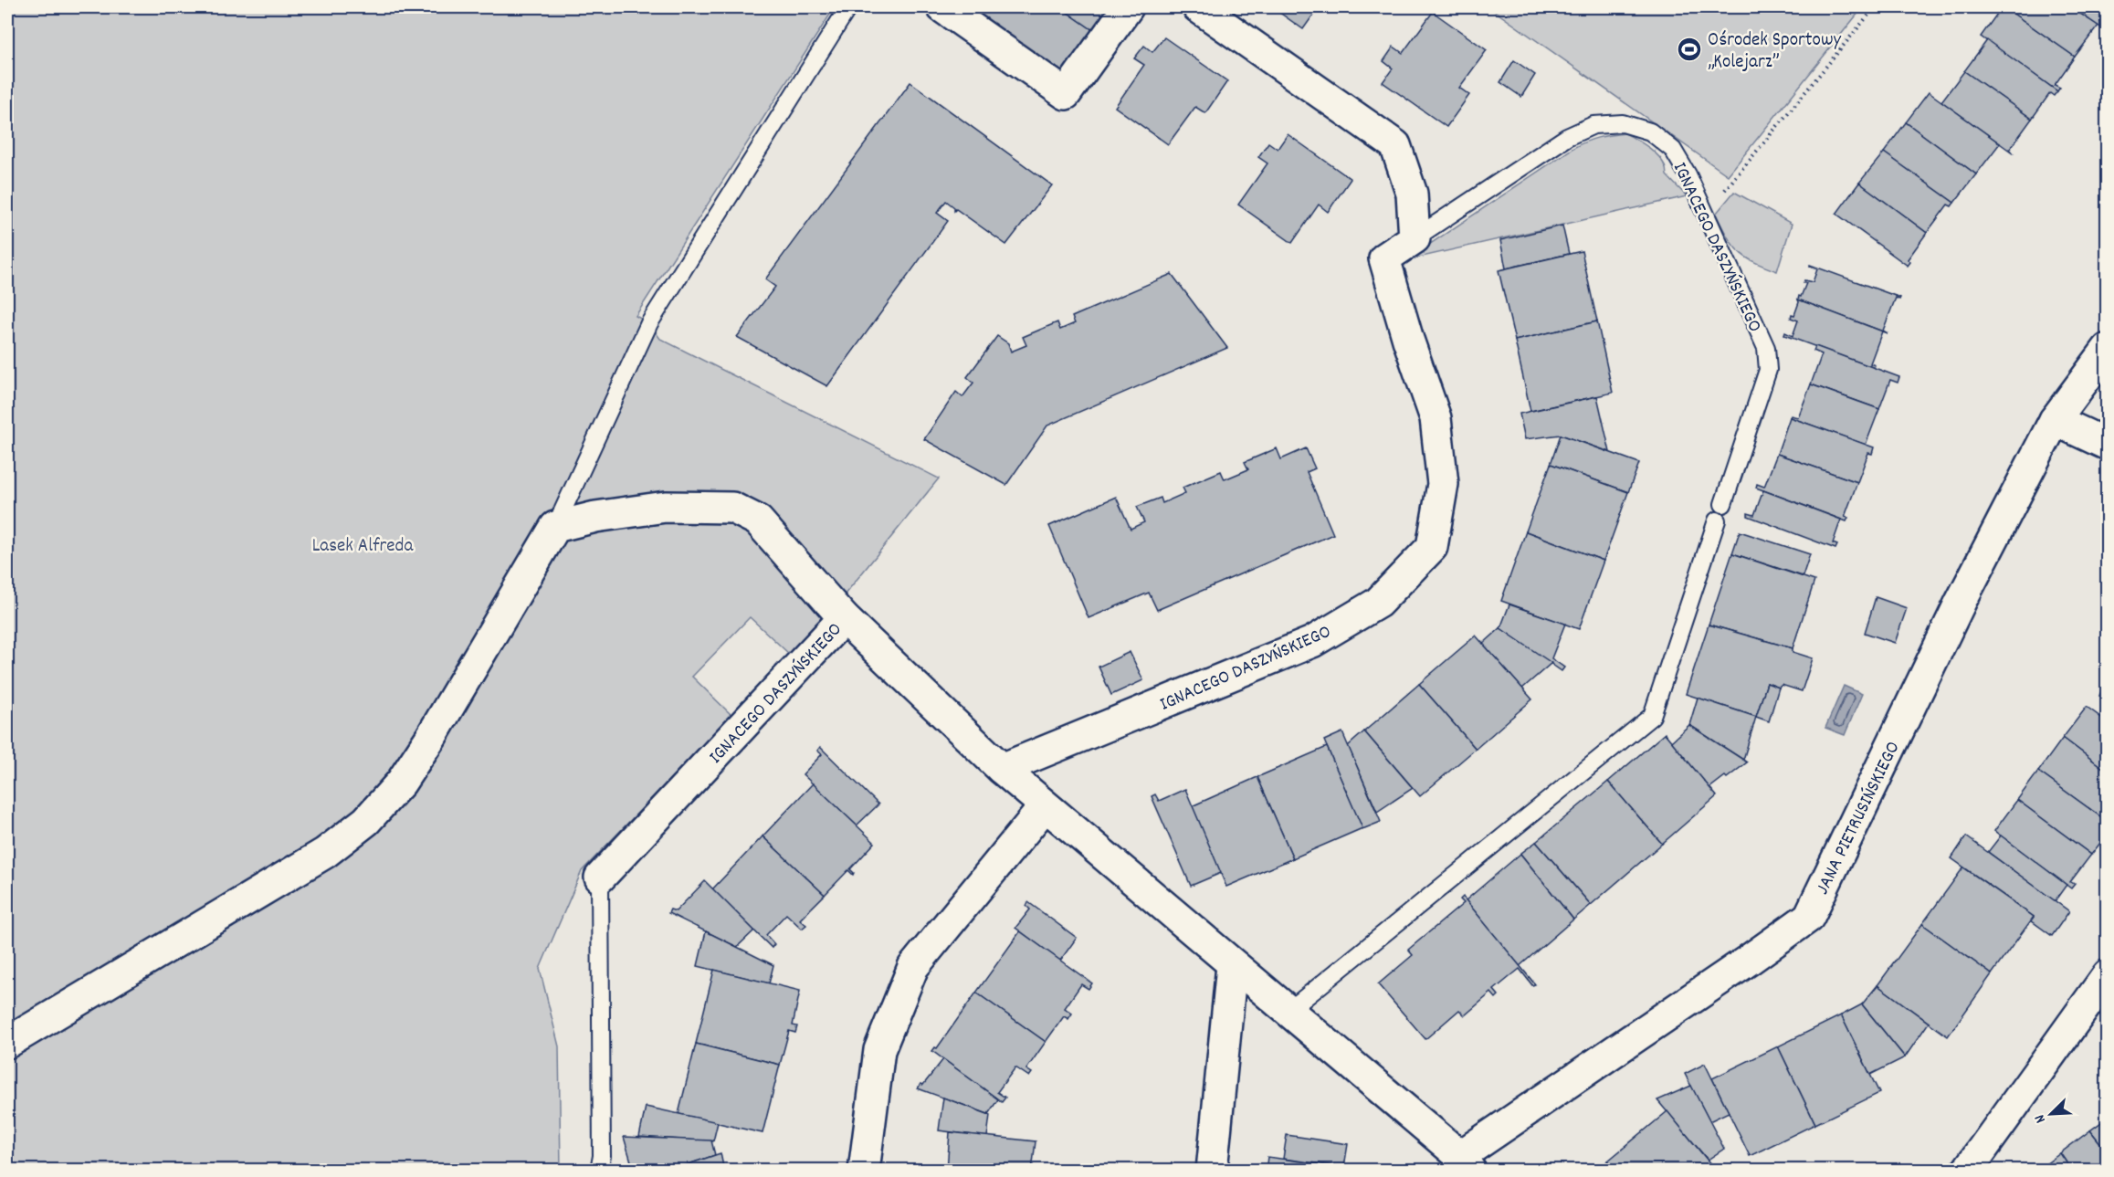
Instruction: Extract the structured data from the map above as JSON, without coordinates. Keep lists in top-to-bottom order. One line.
{"streets":{"street":["IGNACEGO DASZYŃSKIEGO","JANA PIETRUSIŃSKIEGO"]},"crossings":[["IGNACEGO DASZYŃSKIEGO","JANA PIETRUSIŃSKIEGO"]],"parks":["Lasek Alfreda"],"places":{"sports":["Ośrodek Sportowy „Kolejarz”"]},"north":"bottom left"}
